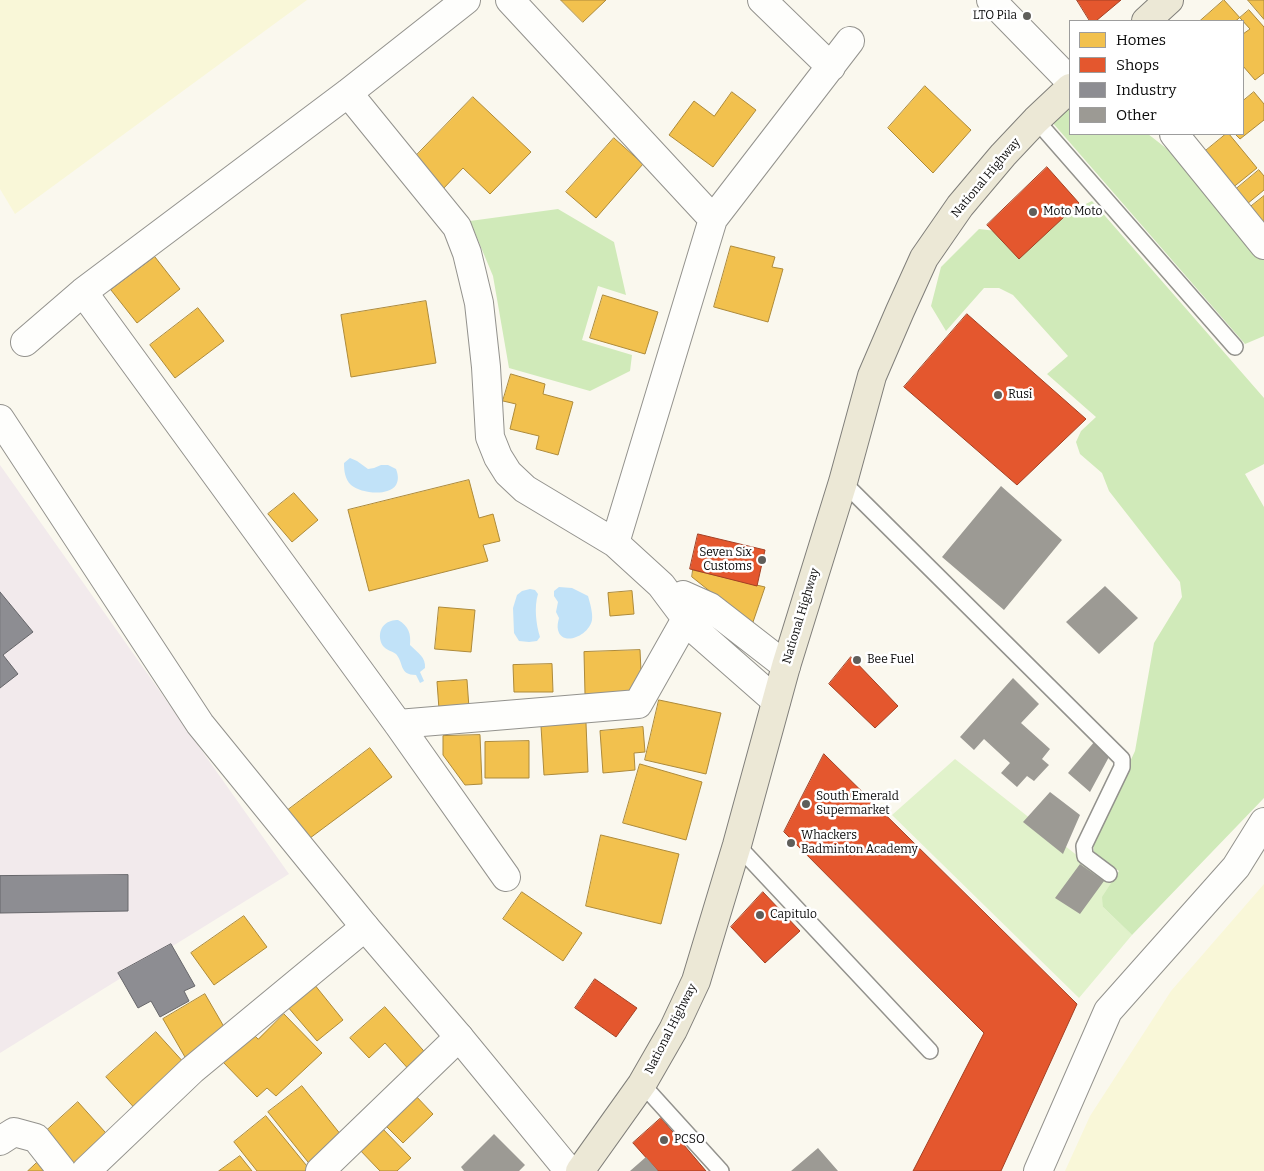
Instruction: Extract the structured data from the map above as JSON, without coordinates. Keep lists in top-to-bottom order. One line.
{"streets":{"main road":["National Highway"]},"places":["LTO Pila","Moto Moto","Rusi","Seven Six Customs","Bee Fuel","South Emerald Supermarket","Whackers Badminton Academy","Capitulo","PCSO"],"legend":["Homes","Shops","Industry","Other"]}
